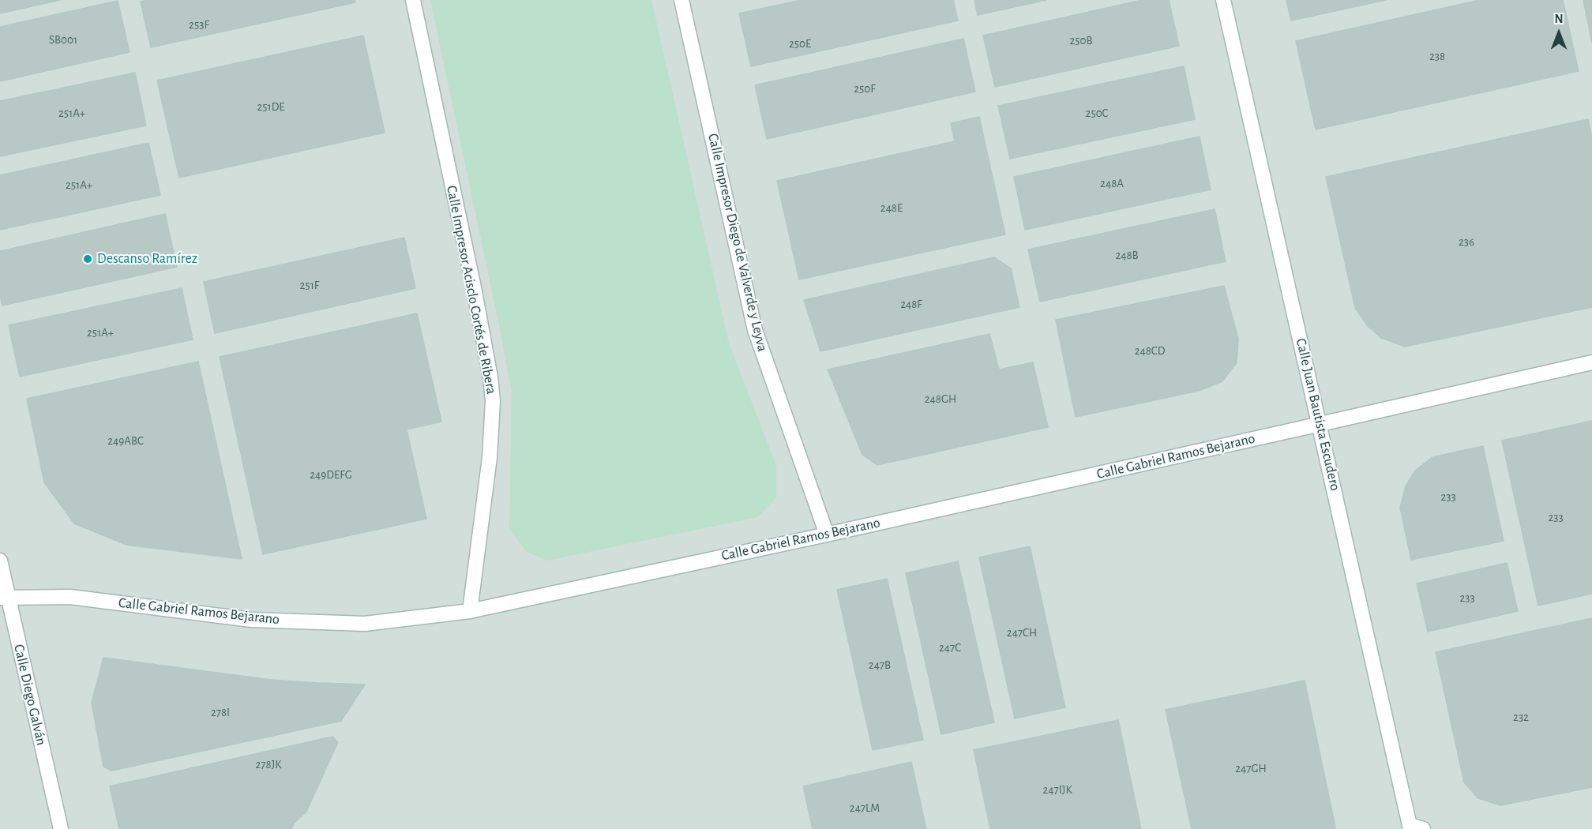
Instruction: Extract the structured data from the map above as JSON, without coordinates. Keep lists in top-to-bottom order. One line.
{"streets":{"street":["Calle Impresor Diego de Valverde y Leyva","Calle Impresor Acisclo Cortés de Ribera","Calle Juan Bautista Escudero","Calle Gabriel Ramos Bejarano","Calle Diego Galván"]},"crossings":[["Calle Impresor Diego de Valverde y Leyva","Calle Gabriel Ramos Bejarano"],["Calle Impresor Acisclo Cortés de Ribera","Calle Gabriel Ramos Bejarano"],["Calle Juan Bautista Escudero","Calle Gabriel Ramos Bejarano"],["Calle Gabriel Ramos Bejarano","Calle Diego Galván"]],"places":["Descanso Ramírez"],"house_numbers":["253F","SB001","250B","250E","238","250F","251DE","251A+","250C","248A","251A+","248E","236","248B","251F","248F","251A+","248CD","248GH","249ABC","249DEFG","233","233","233","247CH","247C","247B","278I","232","278JK","247GH","247IJK","247LM"],"north":"top"}
